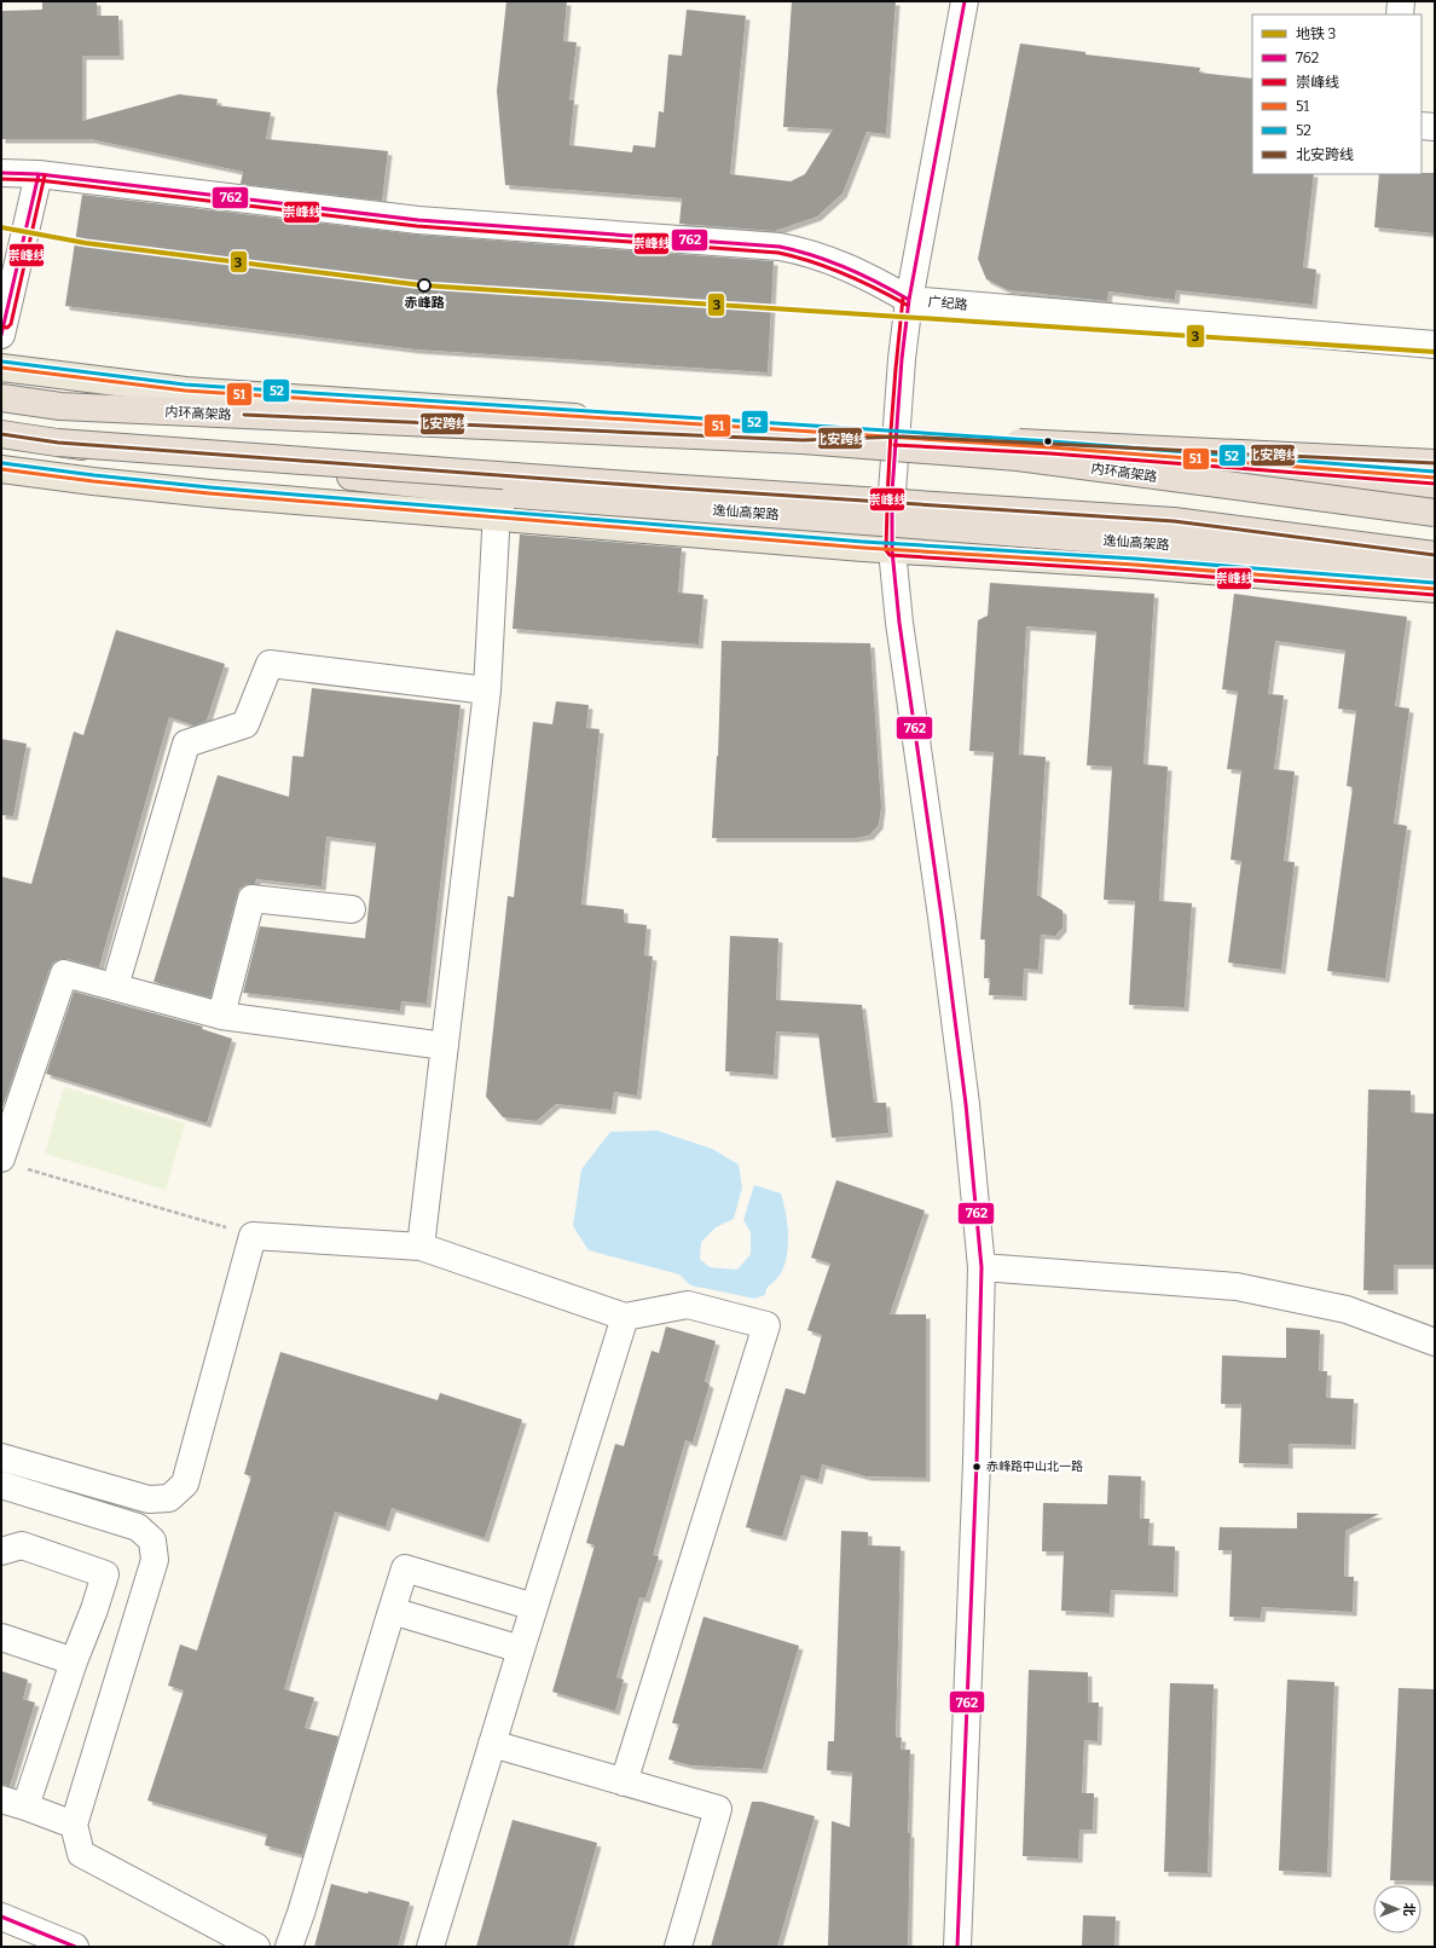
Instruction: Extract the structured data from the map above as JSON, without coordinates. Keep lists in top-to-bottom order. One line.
{"streets":{"highway":["内环高架路","逸仙高架路"],"street":["广纪路"]},"places":["赤峰路","赤峰路中山北一路"],"lines":["transit line 762","transit line 崇峰线","metro line 3","transit line 52","transit line 51","transit line 北安跨线"],"legend":["地铁 3","762","崇峰线","51","52","北安跨线"],"north":"right"}
